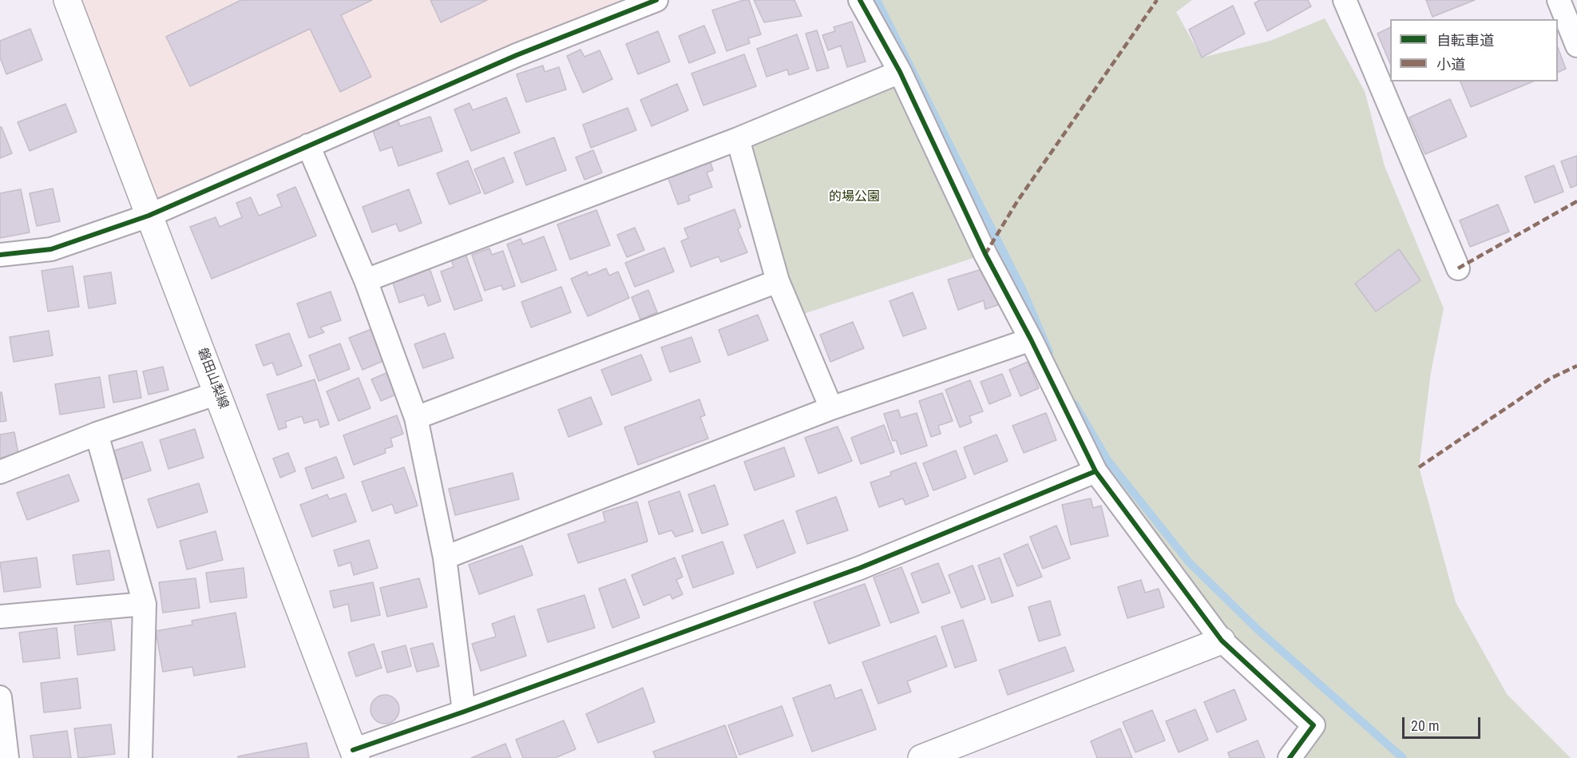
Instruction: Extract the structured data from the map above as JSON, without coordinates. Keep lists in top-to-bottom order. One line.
{"streets":{"main road":["磐田山梨線"]},"parks":["的場公園"],"legend":["自転車道","小道"],"scale_bar":"20 m"}
